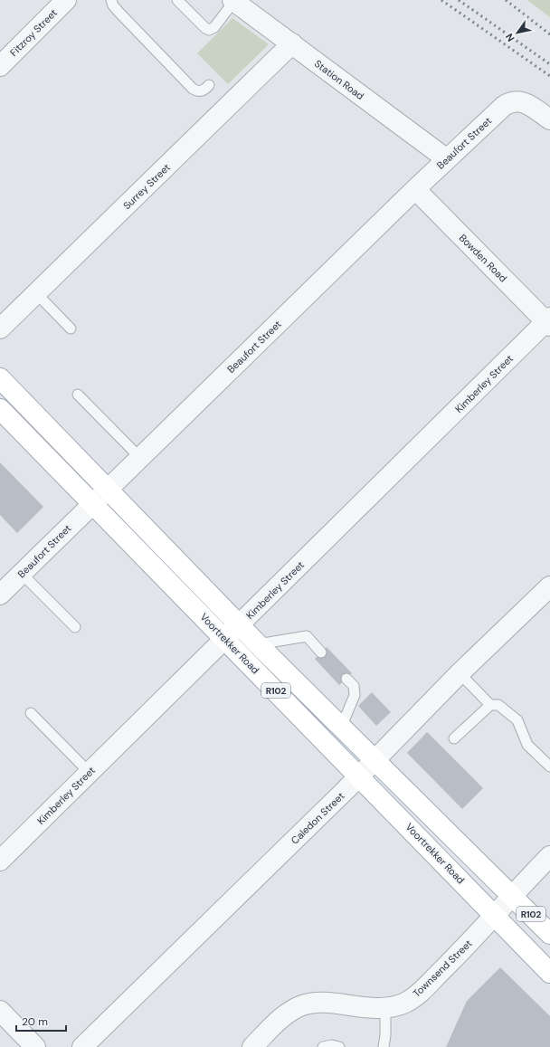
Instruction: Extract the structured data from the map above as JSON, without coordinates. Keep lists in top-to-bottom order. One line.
{"streets":{"main road":["Voortrekker Road","R102"],"street":["Fitzroy Street","Station Road","Beaufort Street","Surrey Street","Bowden Road","Kimberley Street","Caledon Street","Townsend Street"]},"crossings":[["Station Road","Beaufort Street"],["Station Road","Surrey Street"],["Beaufort Street","Bowden Road"],["Beaufort Street","Voortrekker Road"],["Bowden Road","Kimberley Street"],["Kimberley Street","Voortrekker Road"],["Voortrekker Road","Caledon Street"],["Voortrekker Road","Townsend Street"]],"scale_bar":"20 m","north":"bottom left"}
